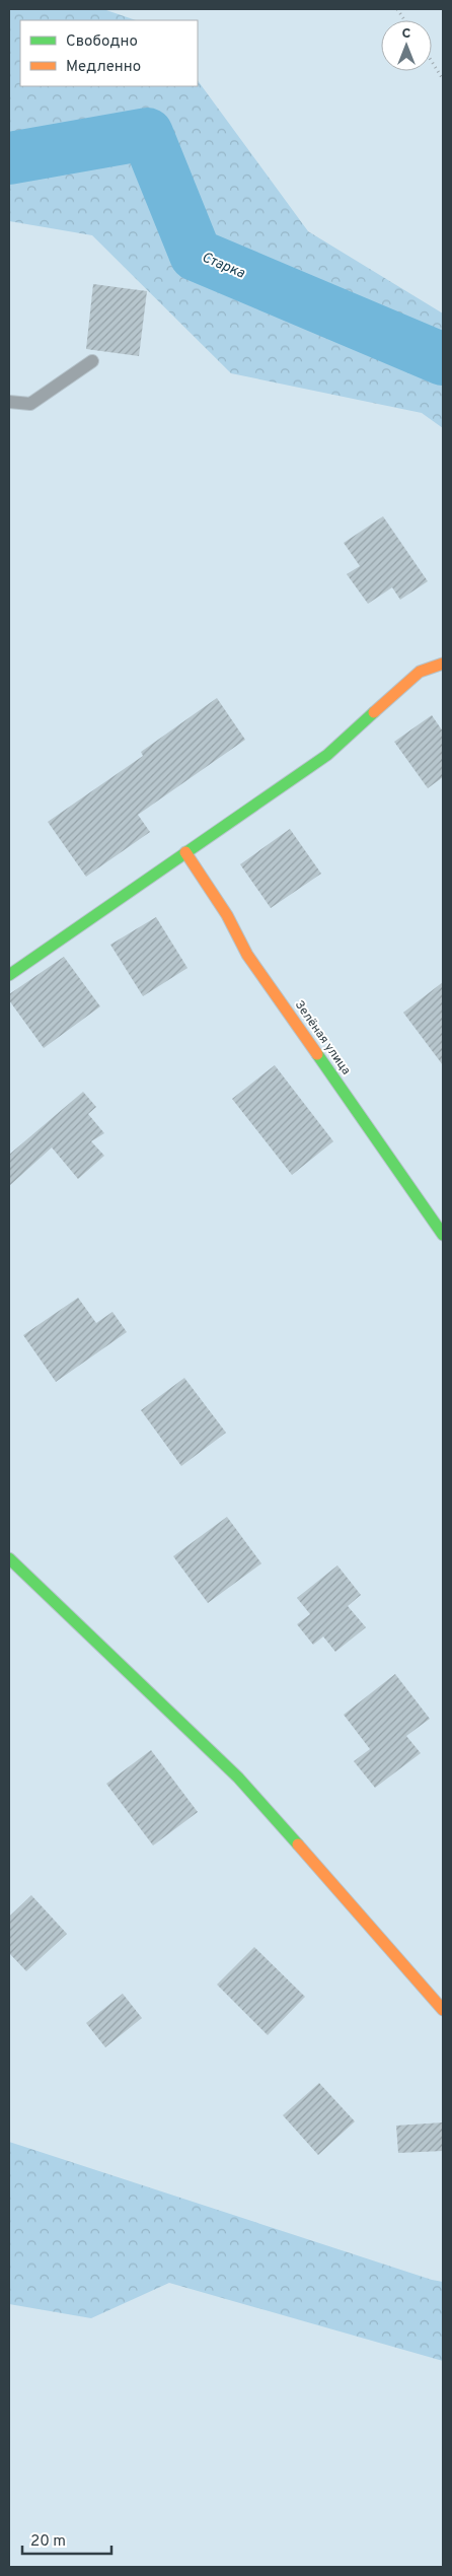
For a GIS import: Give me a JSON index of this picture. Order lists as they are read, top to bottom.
{
  "streets": {
    "street": ["Зелёная улица"]
  },
  "water": ["Старка"],
  "legend": ["Свободно", "Медленно"],
  "scale_bar": "20 m",
  "north": "top"
}
